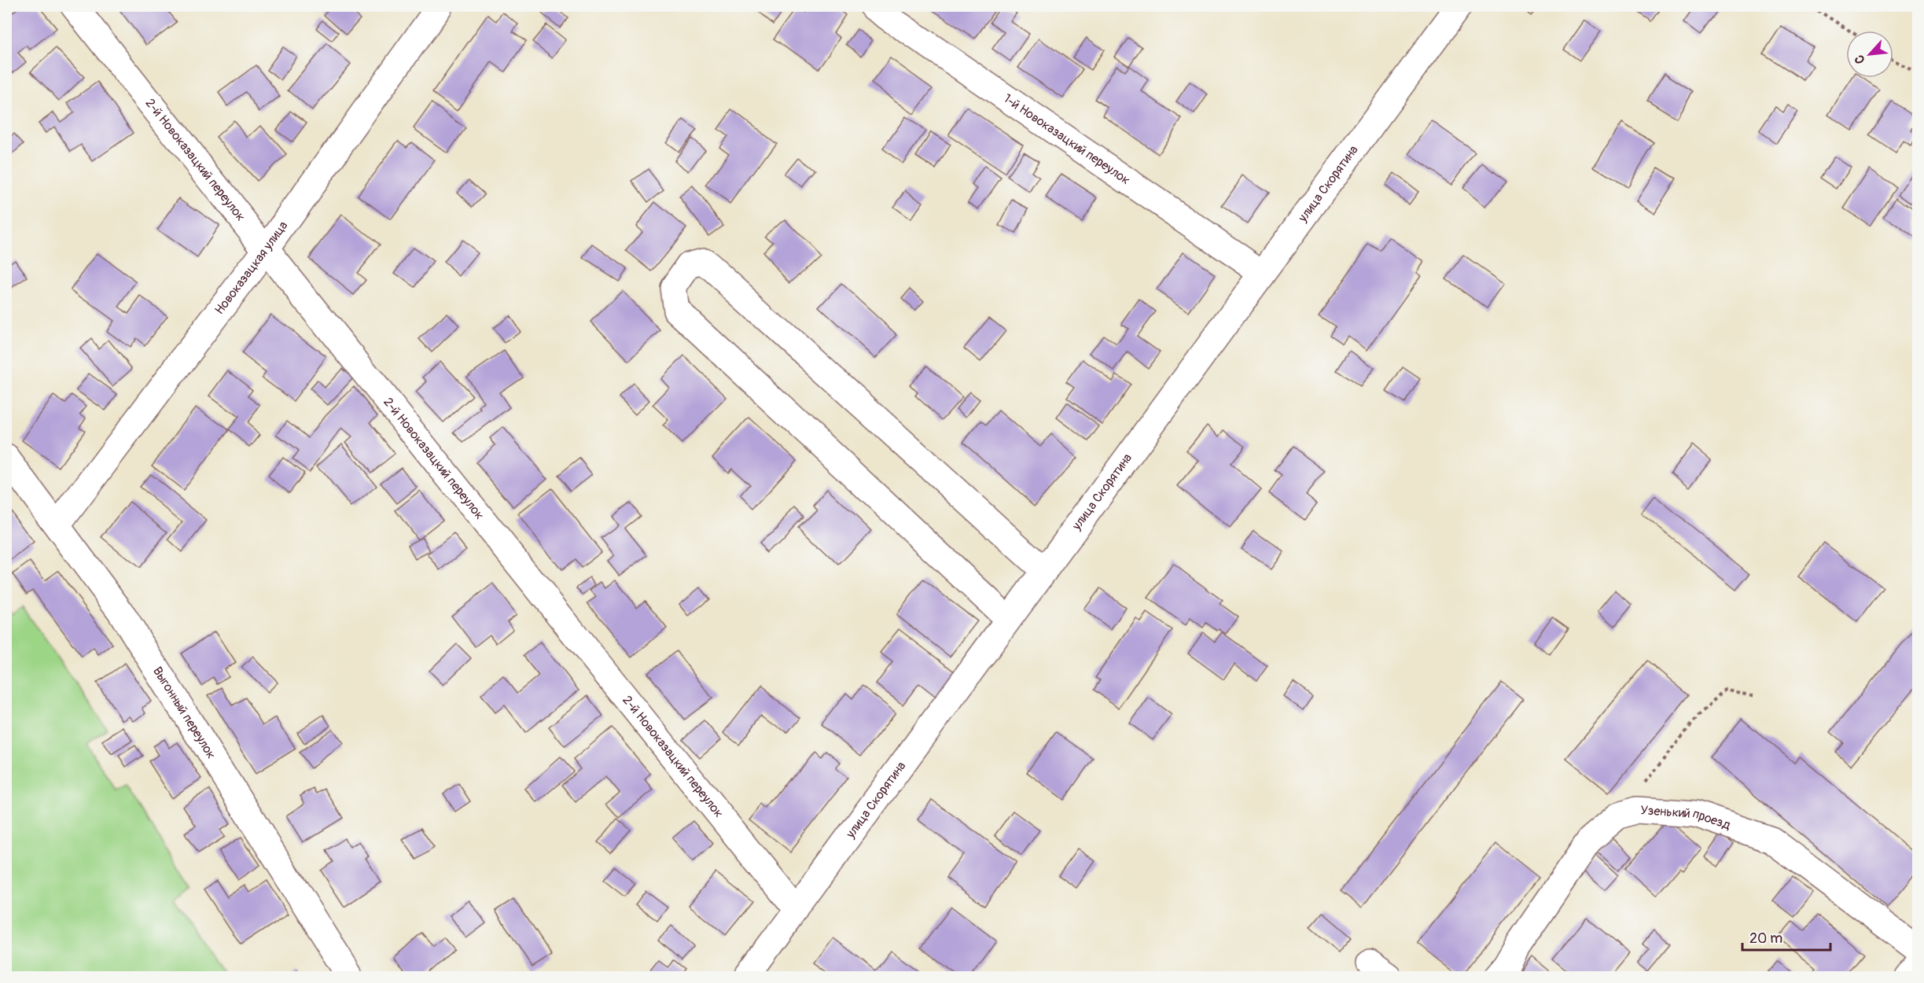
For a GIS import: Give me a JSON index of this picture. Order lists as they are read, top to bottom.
{
  "streets": {
    "street": [
      "1-й Новоказацкий переулок",
      "2-й Новоказацкий переулок",
      "улица Скорятина",
      "Новоказацкая улица",
      "Выгонный переулок",
      "Узенький проезд"
    ]
  },
  "crossings": [
    ["1-й Новоказацкий переулок", "улица Скорятина"],
    ["2-й Новоказацкий переулок", "улица Скорятина"],
    ["2-й Новоказацкий переулок", "Новоказацкая улица"],
    ["Новоказацкая улица", "Выгонный переулок"]
  ],
  "scale_bar": "20 m",
  "north": "bottom left"
}
